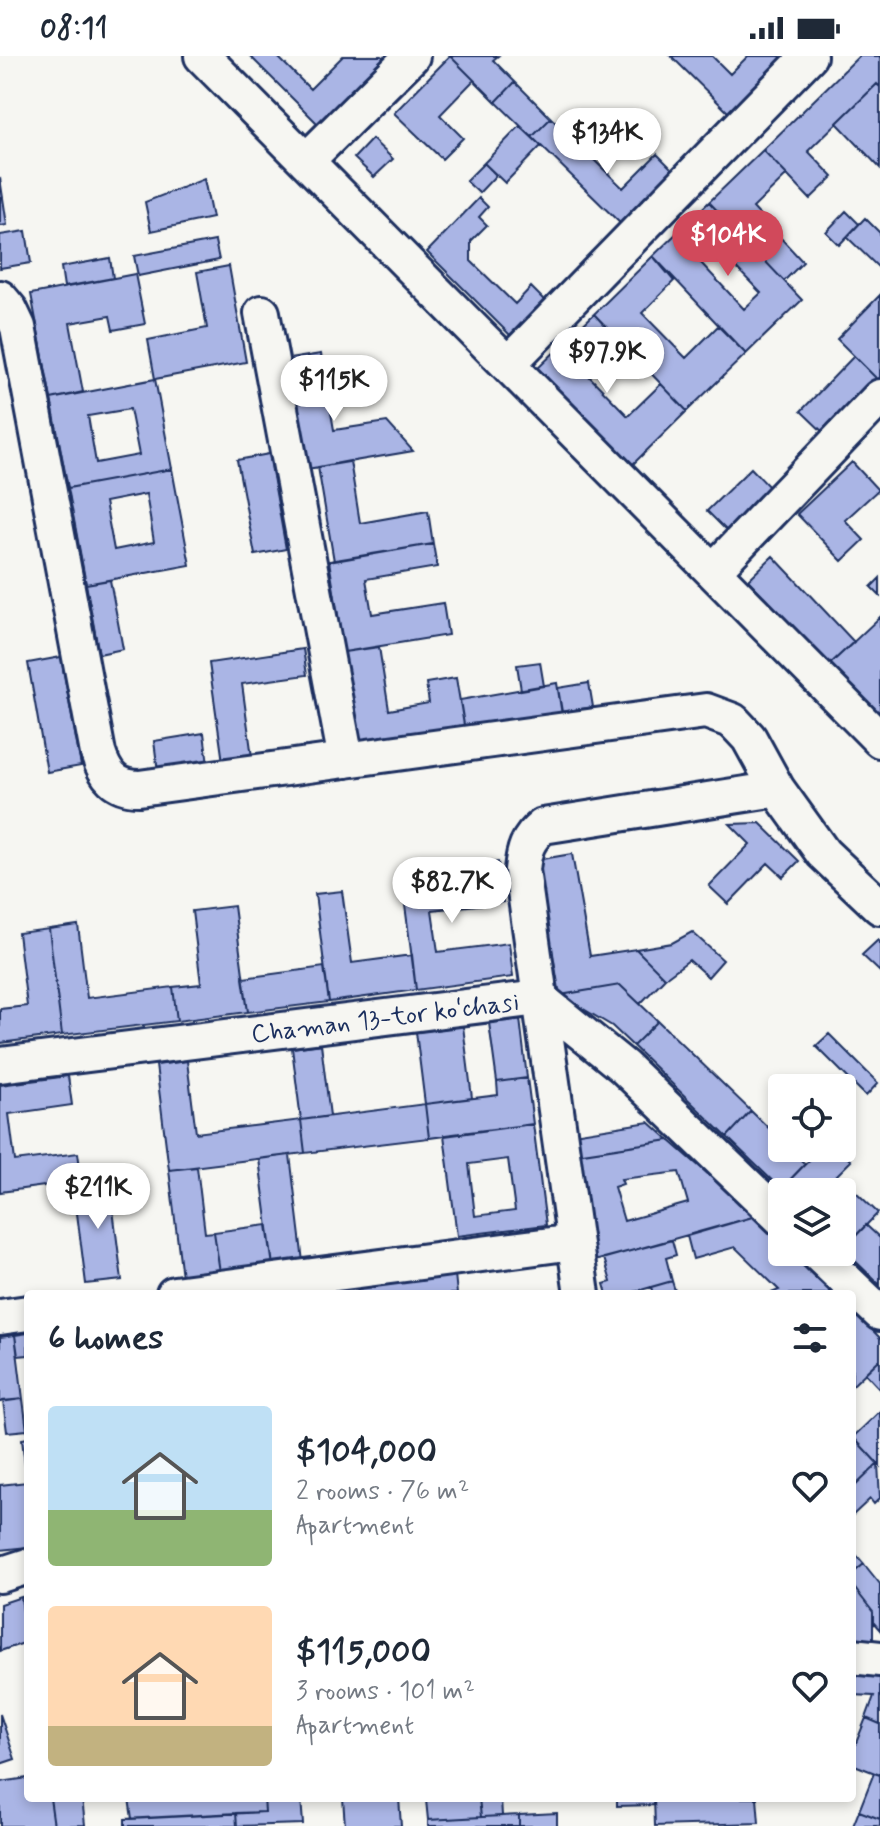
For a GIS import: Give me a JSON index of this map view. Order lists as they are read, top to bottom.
{
  "streets": {
    "street": ["Chaman 13-tor koʻchasi"]
  },
  "page": {
    "status": "08:11",
    "price": [
      "$134K",
      "$104K",
      "$97.9K",
      "$115K",
      "$82.7K",
      "$211K"
    ],
    "heading": "6 homes",
    "list": [
      {
        "name": "$104,000",
        "note": "2 rooms · 76 m² · Apartment"
      },
      {
        "name": "$115,000",
        "note": "3 rooms · 101 m² · Apartment"
      }
    ]
  }
}
